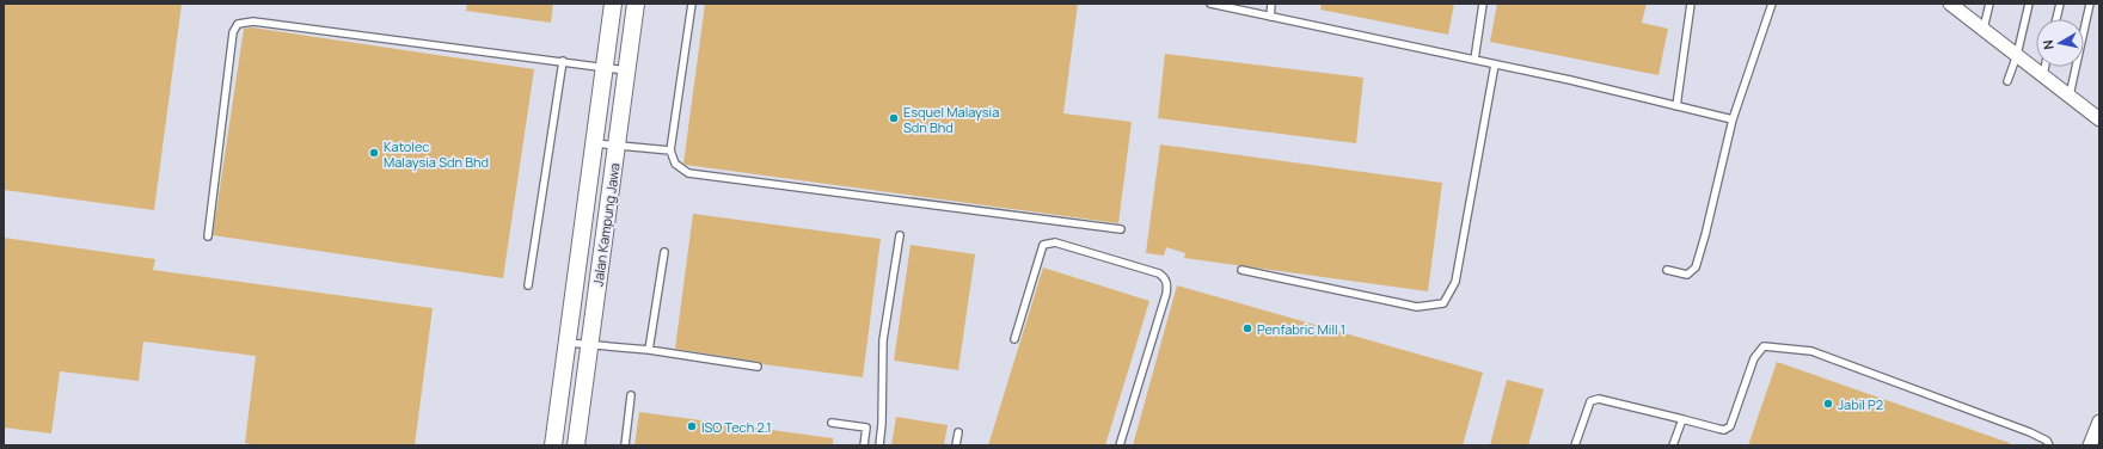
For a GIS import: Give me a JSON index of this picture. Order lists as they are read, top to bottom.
{
  "streets": {
    "street": ["Jalan Kampung Jawa"]
  },
  "places": [
    "Esquel Malaysia Sdn Bhd",
    "Katolec Malaysia Sdn Bhd",
    "Penfabric Mill 1",
    "Jabil P2",
    "ISO Tech 2.1"
  ],
  "north": "left"
}
